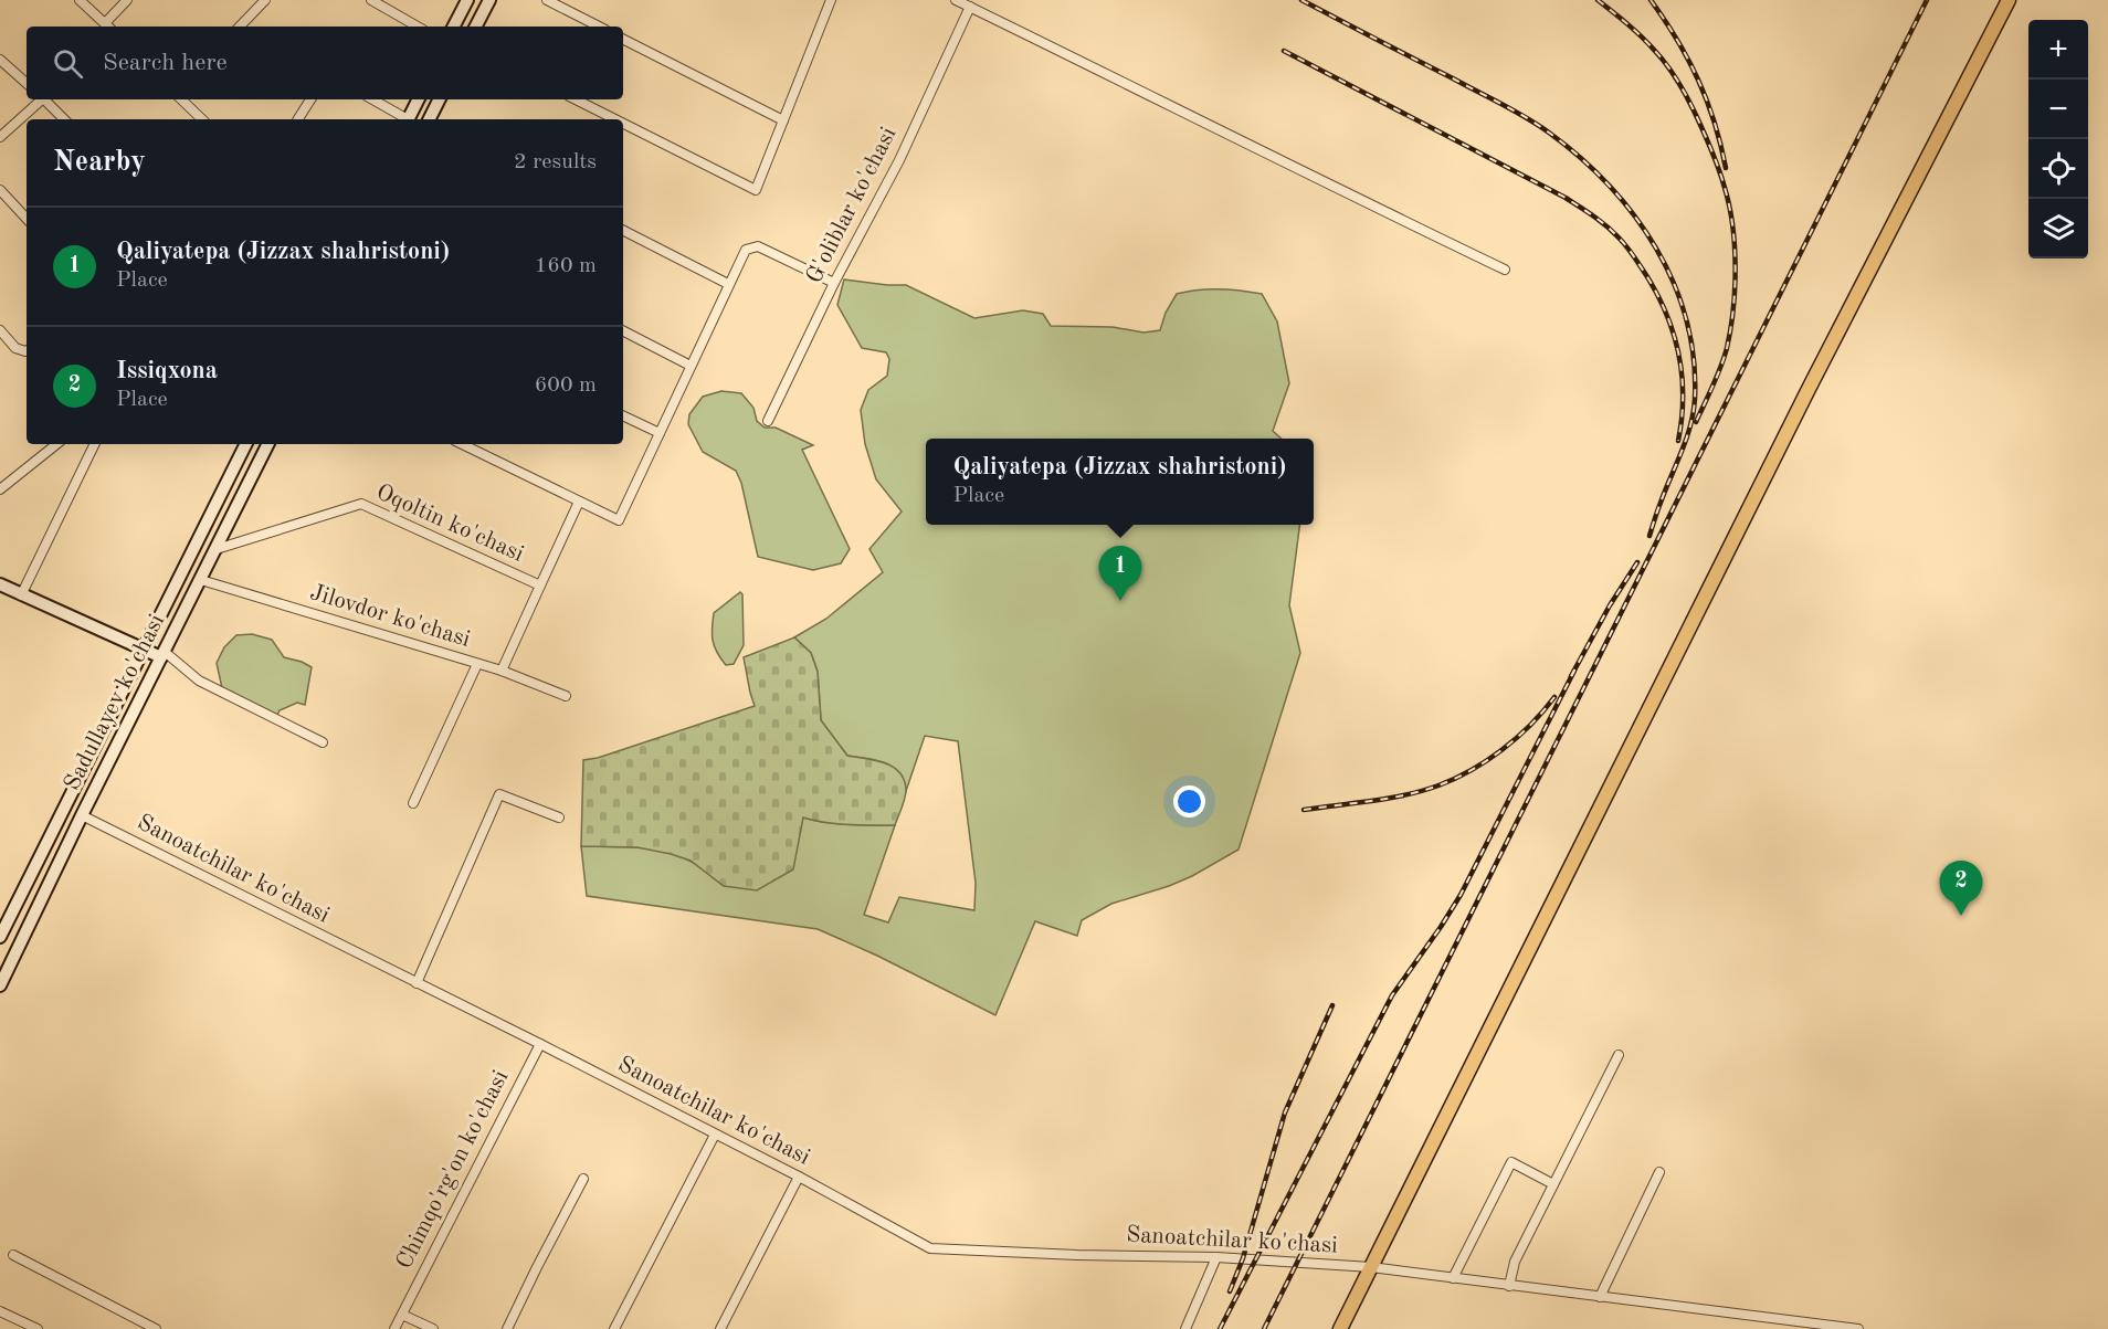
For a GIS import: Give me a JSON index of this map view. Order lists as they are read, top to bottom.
{
  "streets": {
    "main road": ["Sadullayev ko'chasi"],
    "street": [
      "G'oliblar ko'chasi",
      "Oqoltin ko'chasi",
      "Jilovdor ko'chasi",
      "Sanoatchilar ko'chasi",
      "Chimqo'rg'on ko'chasi"
    ]
  },
  "crossings": [
    ["Oqoltin ko'chasi", "Jilovdor ko'chasi"],
    ["Oqoltin ko'chasi", "Sadullayev ko'chasi"],
    ["Jilovdor ko'chasi", "Sadullayev ko'chasi"],
    ["Sadullayev ko'chasi", "Sanoatchilar ko'chasi"],
    ["Sanoatchilar ko'chasi", "Chimqo'rg'on ko'chasi"]
  ],
  "page": {
    "map_buttons": ["+", "−"],
    "search": "Search here",
    "heading": ["Nearby", "2 results"],
    "list": [
      {
        "mark": "1",
        "name": "Qaliyatepa (Jizzax shahristoni)",
        "note": "Place",
        "value": "160 m"
      },
      {
        "mark": "2",
        "name": "Issiqxona",
        "note": "Place",
        "value": "600 m"
      }
    ],
    "popup": ["Qaliyatepa (Jizzax shahristoni)", "Place"],
    "pins": ["1", "2"]
  }
}
